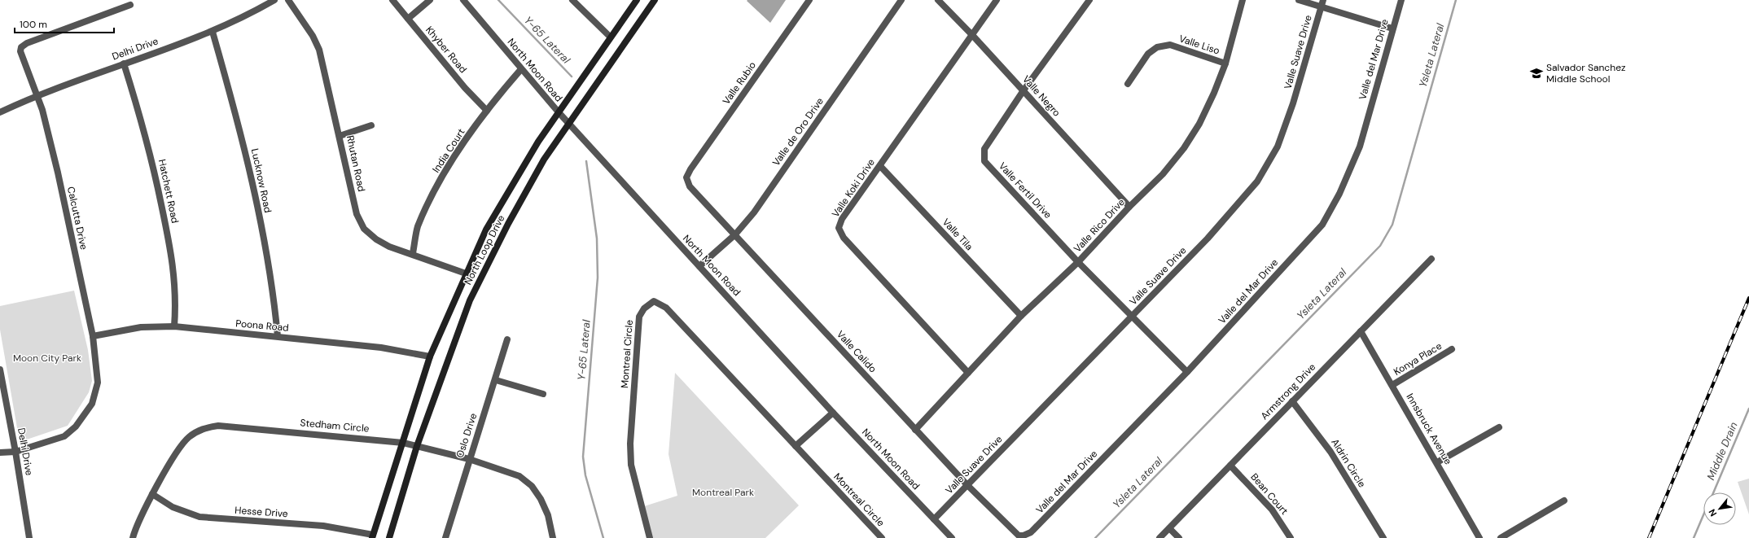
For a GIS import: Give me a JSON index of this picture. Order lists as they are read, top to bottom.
{
  "streets": {
    "main road": ["North Loop Drive"],
    "street": [
      "Valle Liso",
      "Delhi Drive",
      "Khyber Road",
      "Valle Suave Drive",
      "Valle del Mar Drive",
      "North Moon Road",
      "Valle Rubio",
      "Valle Negro",
      "Valle de Oro Drive",
      "India Court",
      "Rhutan Road",
      "Lucknow Road",
      "Valle Koki Drive",
      "Valle Fertil Drive",
      "Hatchett Road",
      "Calcutta Drive",
      "Valle Rico Drive",
      "Valle Tila",
      "Poona Road",
      "Valle Calido",
      "Montreal Circle",
      "Konya Place",
      "Armstrong Drive",
      "Stedham Circle",
      "Innsbruck Avenue",
      "Oslo Drive",
      "Aldrin Circle",
      "Bean Court",
      "Hesse Drive"
    ]
  },
  "crossings": [
    ["Valle Liso", "Valle Rico Drive"],
    ["Delhi Drive", "Lucknow Road"],
    ["Delhi Drive", "Hatchett Road"],
    ["Delhi Drive", "Calcutta Drive"],
    ["Khyber Road", "India Court"],
    ["Valle Suave Drive", "North Moon Road"],
    ["Valle Suave Drive", "Valle Fertil Drive"],
    ["Valle Suave Drive", "Valle Calido"],
    ["Valle del Mar Drive", "Valle Fertil Drive"],
    ["Valle del Mar Drive", "Valle Calido"],
    ["North Moon Road", "Valle de Oro Drive"],
    ["North Moon Road", "India Court"],
    ["North Moon Road", "North Loop Drive"],
    ["Valle Rubio", "Valle Calido"],
    ["Valle Negro", "Valle Koki Drive"],
    ["Valle Negro", "Valle Fertil Drive"],
    ["Valle Negro", "Valle Rico Drive"],
    ["Valle de Oro Drive", "Valle Calido"],
    ["India Court", "Rhutan Road"],
    ["Rhutan Road", "North Loop Drive"],
    ["Lucknow Road", "Poona Road"],
    ["Valle Koki Drive", "Valle Rico Drive"],
    ["Valle Koki Drive", "Valle Tila"],
    ["Valle Fertil Drive", "Valle Rico Drive"],
    ["Hatchett Road", "Poona Road"],
    ["Calcutta Drive", "Poona Road"],
    ["Valle Rico Drive", "Valle Tila"],
    ["Valle Rico Drive", "Valle Calido"],
    ["North Loop Drive", "Poona Road"],
    ["North Loop Drive", "Stedham Circle"],
    ["North Loop Drive", "Hesse Drive"],
    ["Konya Place", "Innsbruck Avenue"],
    ["Armstrong Drive", "Innsbruck Avenue"],
    ["Armstrong Drive", "Aldrin Circle"],
    ["Armstrong Drive", "Bean Court"],
    ["Stedham Circle", "Oslo Drive"],
    ["Stedham Circle", "Hesse Drive"]
  ],
  "water": ["Y-65 Lateral", "Ysleta Lateral", "Middle Drain"],
  "parks": ["Moon City Park", "Montreal Park"],
  "places": {
    "school or university": ["Salvador Sanchez Middle School"]
  },
  "scale_bar": "100 m",
  "north": "bottom left"
}
